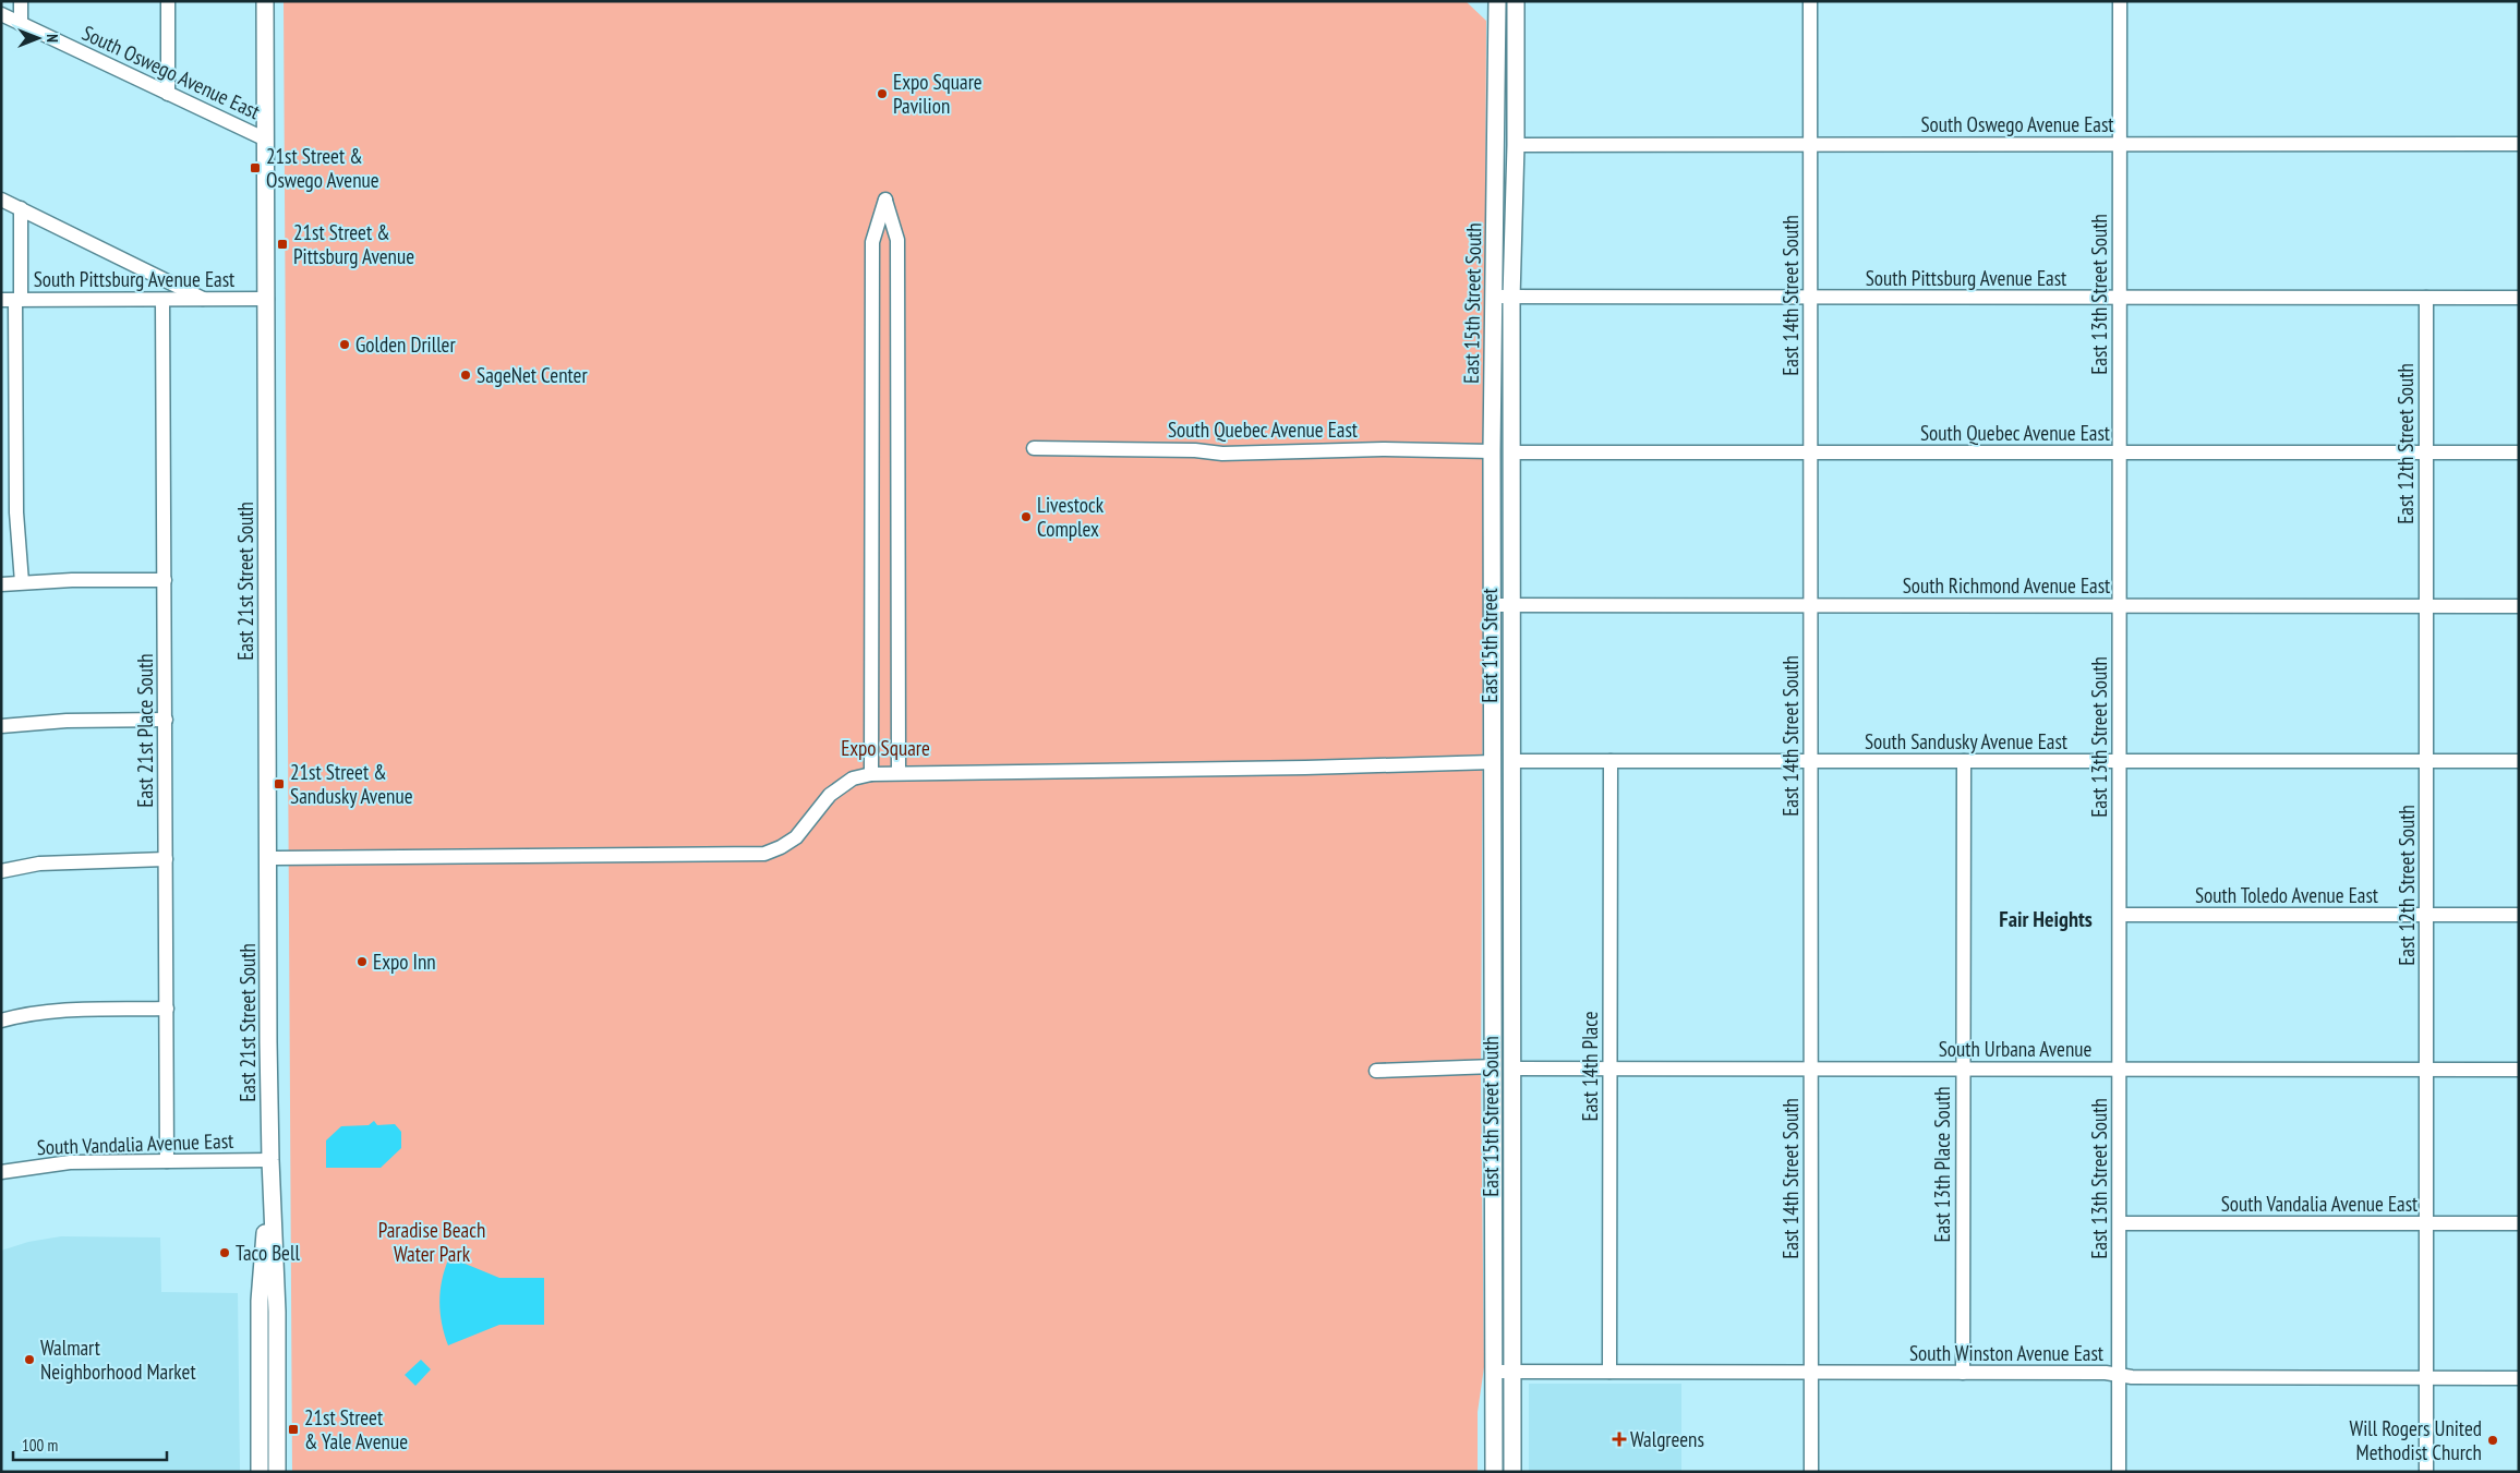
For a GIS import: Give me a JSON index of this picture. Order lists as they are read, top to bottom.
{
  "streets": {
    "main road": ["East 15th Street South", "East 21st Street South", "East 15th Street"],
    "street": [
      "South Oswego Avenue East",
      "South Pittsburg Avenue East",
      "East 13th Street South",
      "East 14th Street South",
      "South Quebec Avenue East",
      "East 12th Street South",
      "South Richmond Avenue East",
      "East 21st Place South",
      "South Sandusky Avenue East",
      "South Toledo Avenue East",
      "South Urbana Avenue",
      "East 14th Place",
      "South Vandalia Avenue East",
      "East 13th Place South",
      "South Winston Avenue East"
    ]
  },
  "crossings": [
    ["South Oswego Avenue East", "East 13th Street South"],
    ["South Oswego Avenue East", "East 14th Street South"],
    ["South Oswego Avenue East", "East 15th Street South"],
    ["South Oswego Avenue East", "East 21st Street South"],
    ["South Pittsburg Avenue East", "East 13th Street South"],
    ["South Pittsburg Avenue East", "East 14th Street South"],
    ["South Pittsburg Avenue East", "East 15th Street South"],
    ["South Pittsburg Avenue East", "East 12th Street South"],
    ["South Pittsburg Avenue East", "East 21st Street South"],
    ["South Pittsburg Avenue East", "East 21st Place South"],
    ["East 13th Street South", "South Quebec Avenue East"],
    ["East 13th Street South", "South Richmond Avenue East"],
    ["East 13th Street South", "South Sandusky Avenue East"],
    ["East 13th Street South", "South Toledo Avenue East"],
    ["East 13th Street South", "South Urbana Avenue"],
    ["East 13th Street South", "South Vandalia Avenue East"],
    ["East 13th Street South", "South Winston Avenue East"],
    ["East 14th Street South", "South Quebec Avenue East"],
    ["East 14th Street South", "South Richmond Avenue East"],
    ["East 14th Street South", "South Sandusky Avenue East"],
    ["East 14th Street South", "South Urbana Avenue"],
    ["East 14th Street South", "South Winston Avenue East"],
    ["East 15th Street South", "South Quebec Avenue East"],
    ["East 15th Street South", "South Richmond Avenue East"],
    ["East 15th Street South", "East 15th Street"],
    ["East 15th Street South", "South Sandusky Avenue East"],
    ["East 15th Street South", "South Urbana Avenue"],
    ["East 15th Street South", "South Winston Avenue East"],
    ["South Quebec Avenue East", "East 12th Street South"],
    ["East 12th Street South", "South Richmond Avenue East"],
    ["East 12th Street South", "South Sandusky Avenue East"],
    ["East 12th Street South", "South Toledo Avenue East"],
    ["East 12th Street South", "South Urbana Avenue"],
    ["East 12th Street South", "South Vandalia Avenue East"],
    ["East 12th Street South", "South Winston Avenue East"],
    ["East 21st Street South", "South Vandalia Avenue East"],
    ["South Richmond Avenue East", "East 15th Street"],
    ["East 15th Street", "South Sandusky Avenue East"],
    ["East 21st Place South", "South Vandalia Avenue East"],
    ["South Sandusky Avenue East", "East 14th Place"],
    ["South Sandusky Avenue East", "East 13th Place South"],
    ["South Urbana Avenue", "East 14th Place"],
    ["South Urbana Avenue", "East 13th Place South"],
    ["East 14th Place", "South Winston Avenue East"],
    ["East 13th Place South", "South Winston Avenue East"]
  ],
  "districts": ["Fair Heights"],
  "parks": ["Expo Square", "Paradise Beach Water Park"],
  "places": {
    "other": [
      "Expo Square Pavilion",
      "Golden Driller",
      "SageNet Center",
      "Livestock Complex",
      "Expo Inn",
      "Taco Bell",
      "Walmart Neighborhood Market",
      "Will Rogers United Methodist Church"
    ],
    "transit": [
      "21st Street & Oswego Avenue",
      "21st Street & Pittsburg Avenue",
      "21st Street & Sandusky Avenue",
      "21st Street & Yale Avenue"
    ],
    "health": ["Walgreens"]
  },
  "scale_bar": "100 m",
  "north": "right"
}
